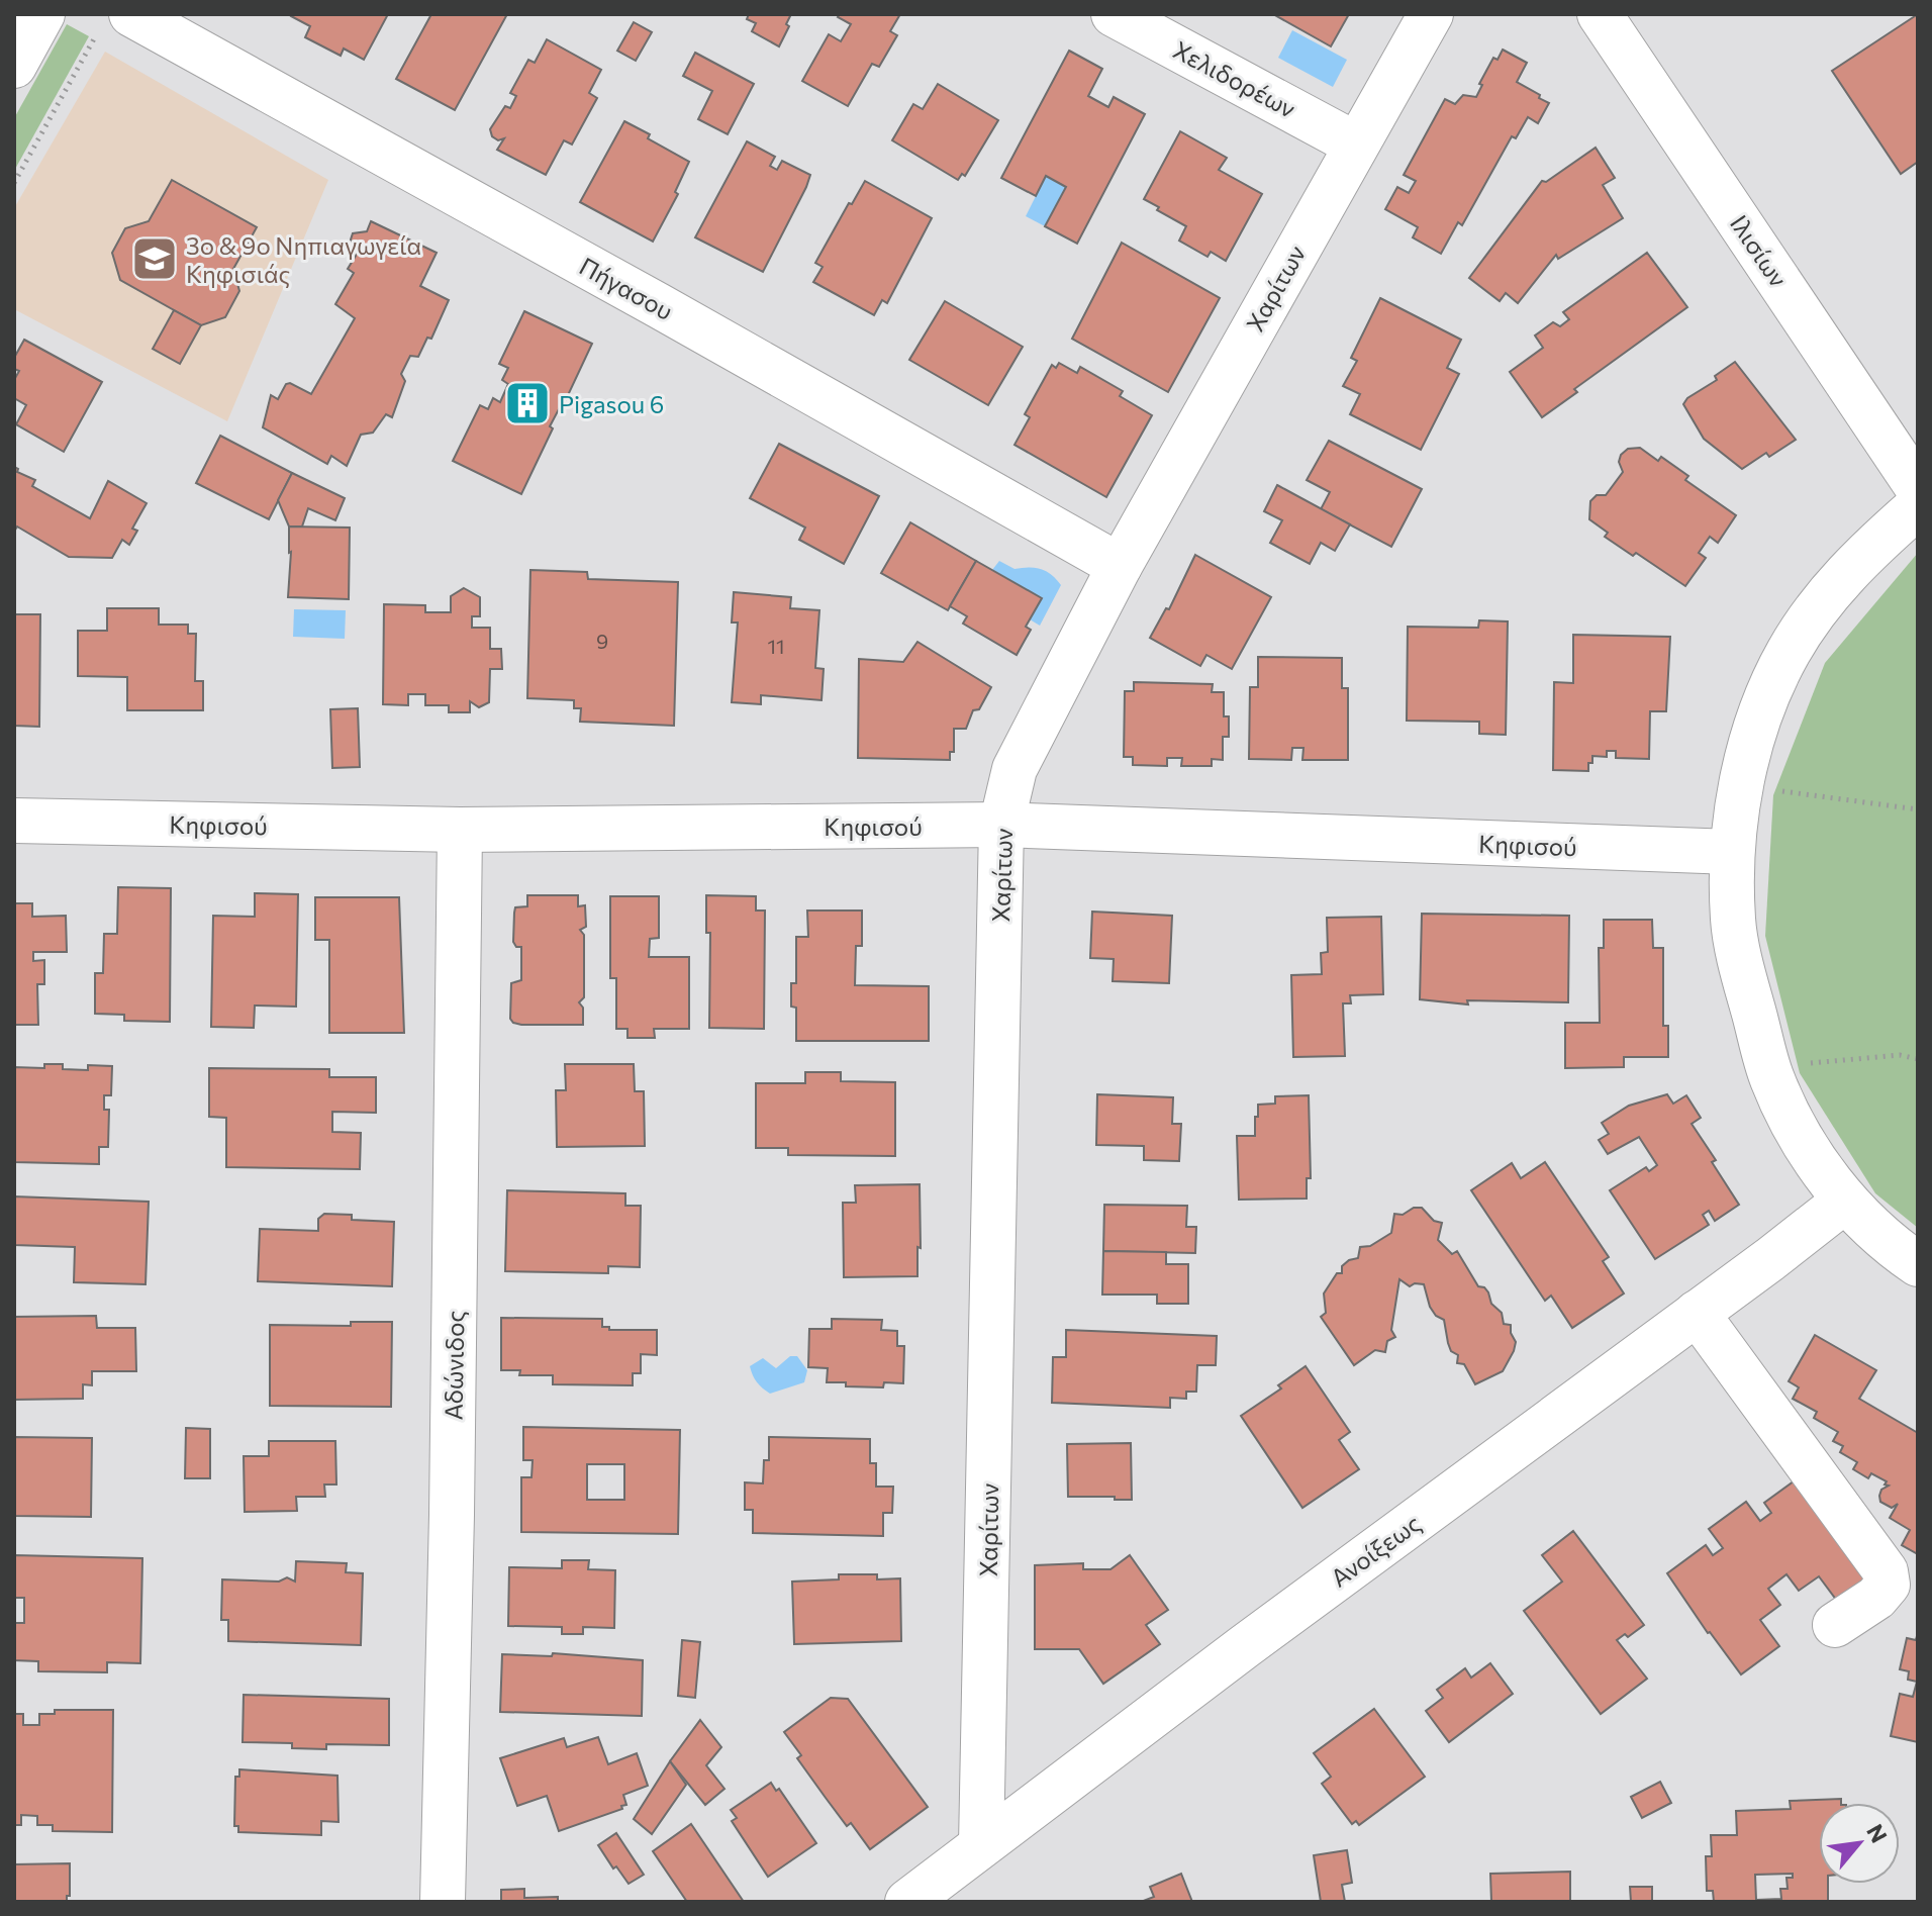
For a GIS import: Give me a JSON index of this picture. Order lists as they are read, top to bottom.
{
  "streets": {
    "street": [
      "Χελιδορέων",
      "Ιλισίων",
      "Πήγασου",
      "Χαρίτων",
      "Κηφισού",
      "Αδώνιδος",
      "Ανοίξεως"
    ]
  },
  "crossings": [
    ["Χελιδορέων", "Χαρίτων"],
    ["Πήγασου", "Χαρίτων"],
    ["Χαρίτων", "Κηφισού"],
    ["Χαρίτων", "Ανοίξεως"],
    ["Κηφισού", "Αδώνιδος"]
  ],
  "places": {
    "school or university": ["3ο & 9ο Νηπιαγωγεία Κηφισιάς"],
    "building": ["Pigasou 6"]
  },
  "house_numbers": ["9", "11"],
  "north": "top right"
}
